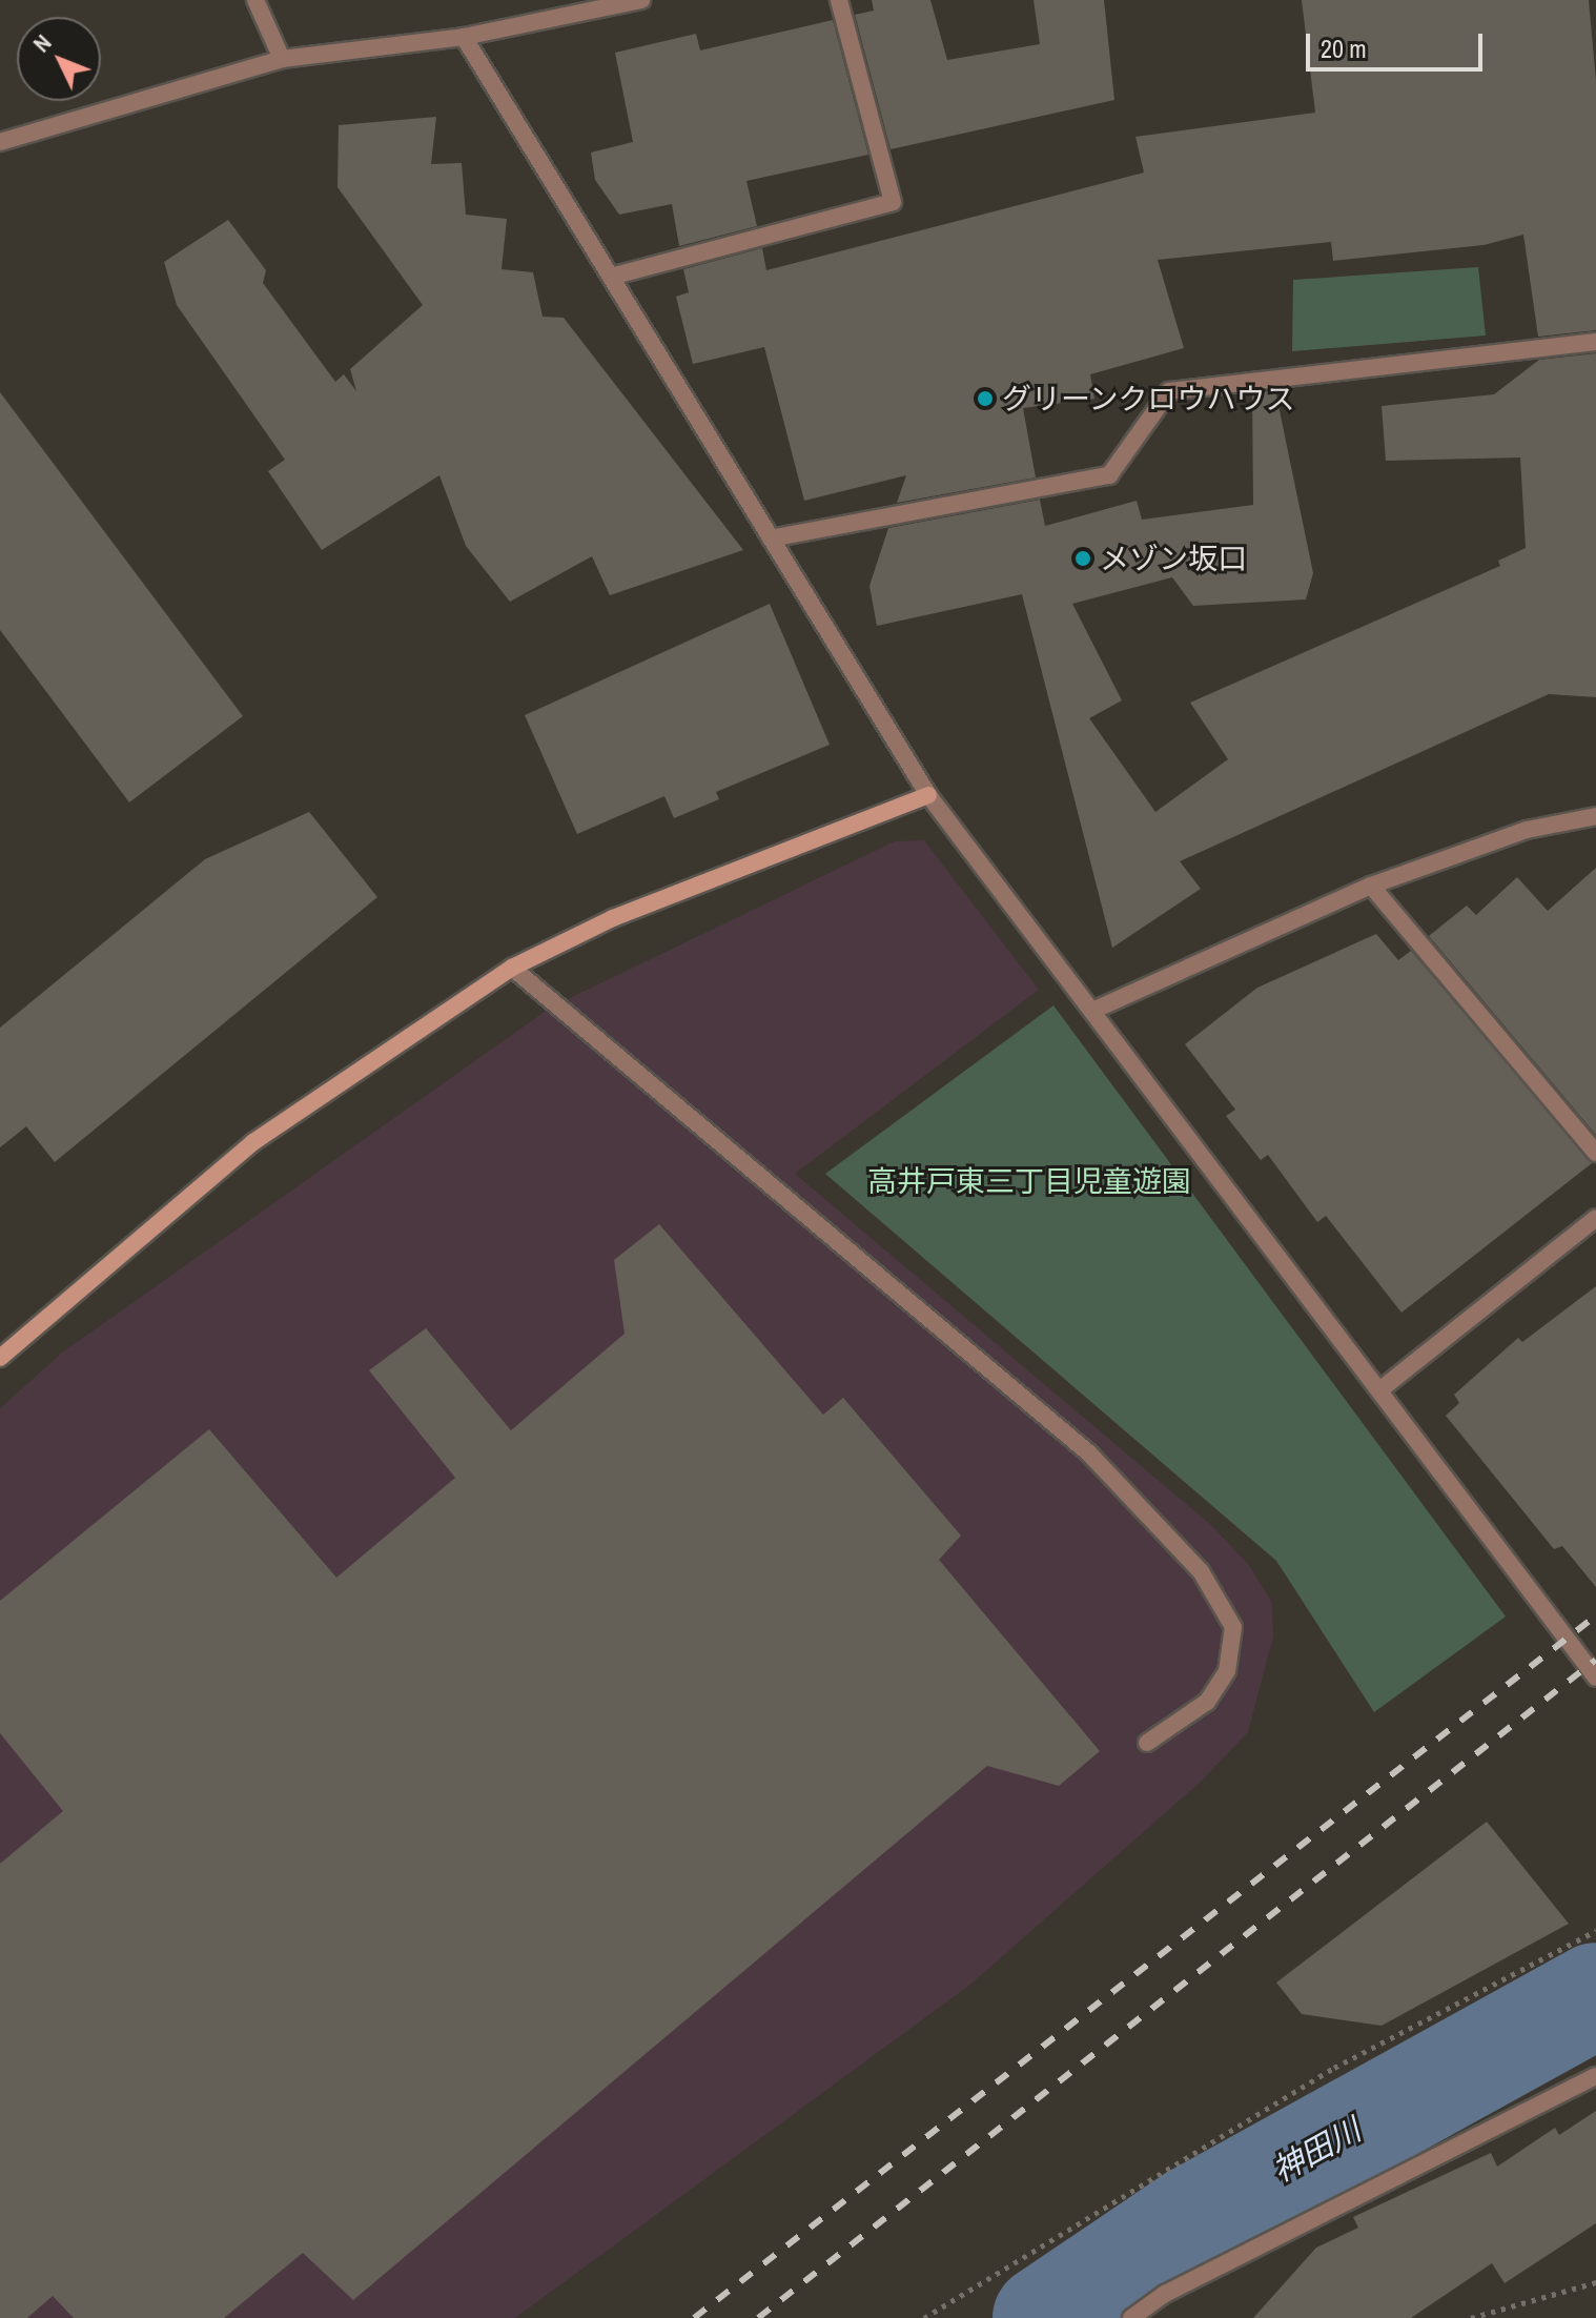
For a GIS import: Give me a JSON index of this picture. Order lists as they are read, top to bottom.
{
  "water": ["神田川"],
  "parks": ["高井戸東三丁目児童遊園"],
  "places": ["グリーンクロウハウス", "メゾン坂口"],
  "scale_bar": "20 m",
  "north": "top left"
}
